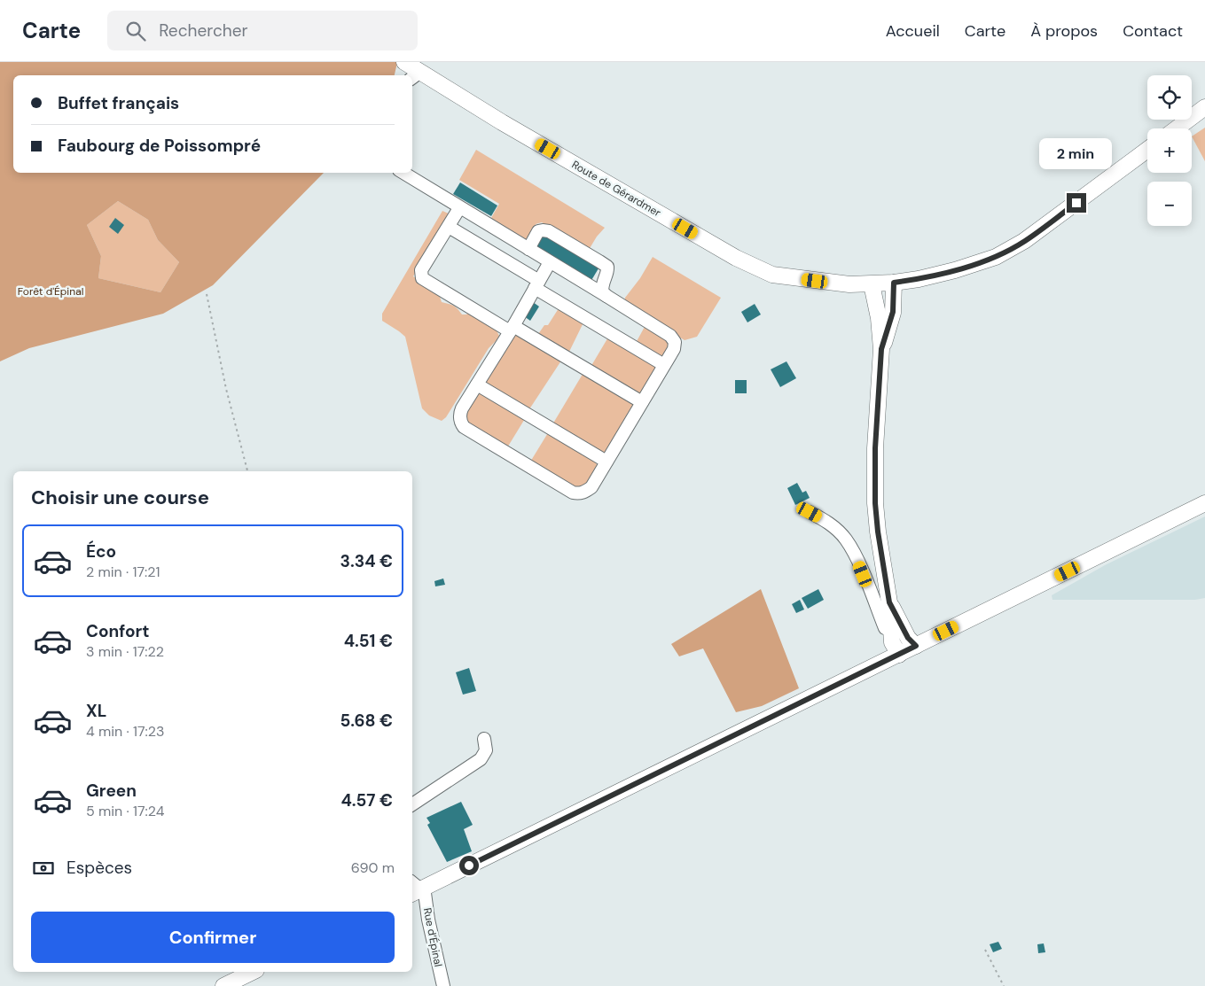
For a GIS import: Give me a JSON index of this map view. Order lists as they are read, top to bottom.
{
  "streets": {
    "main road": ["Route de Gérardmer"],
    "street": ["Rue d’Épinal"]
  },
  "parks": ["Forêt d'Épinal"],
  "page": {
    "header": "Carte",
    "search": "Rechercher",
    "nav": [
      "Accueil",
      "Carte",
      "À propos",
      "Contact"
    ],
    "map_buttons": ["+", "−"],
    "banner": ["Buffet français", "Faubourg de Poissompré"],
    "bubble": "2 min",
    "heading": "Choisir une course",
    "list": [
      {
        "name": "Éco",
        "note": "2 min · 17:21",
        "value": "3.34 €"
      },
      {
        "name": "Confort",
        "note": "3 min · 17:22",
        "value": "4.51 €"
      },
      {
        "name": "XL",
        "note": "4 min · 17:23",
        "value": "5.68 €"
      },
      {
        "name": "Green",
        "note": "5 min · 17:24",
        "value": "4.57 €"
      }
    ],
    "pay": ["Espèces", "690 m"],
    "buttons": "Confirmer"
  }
}
